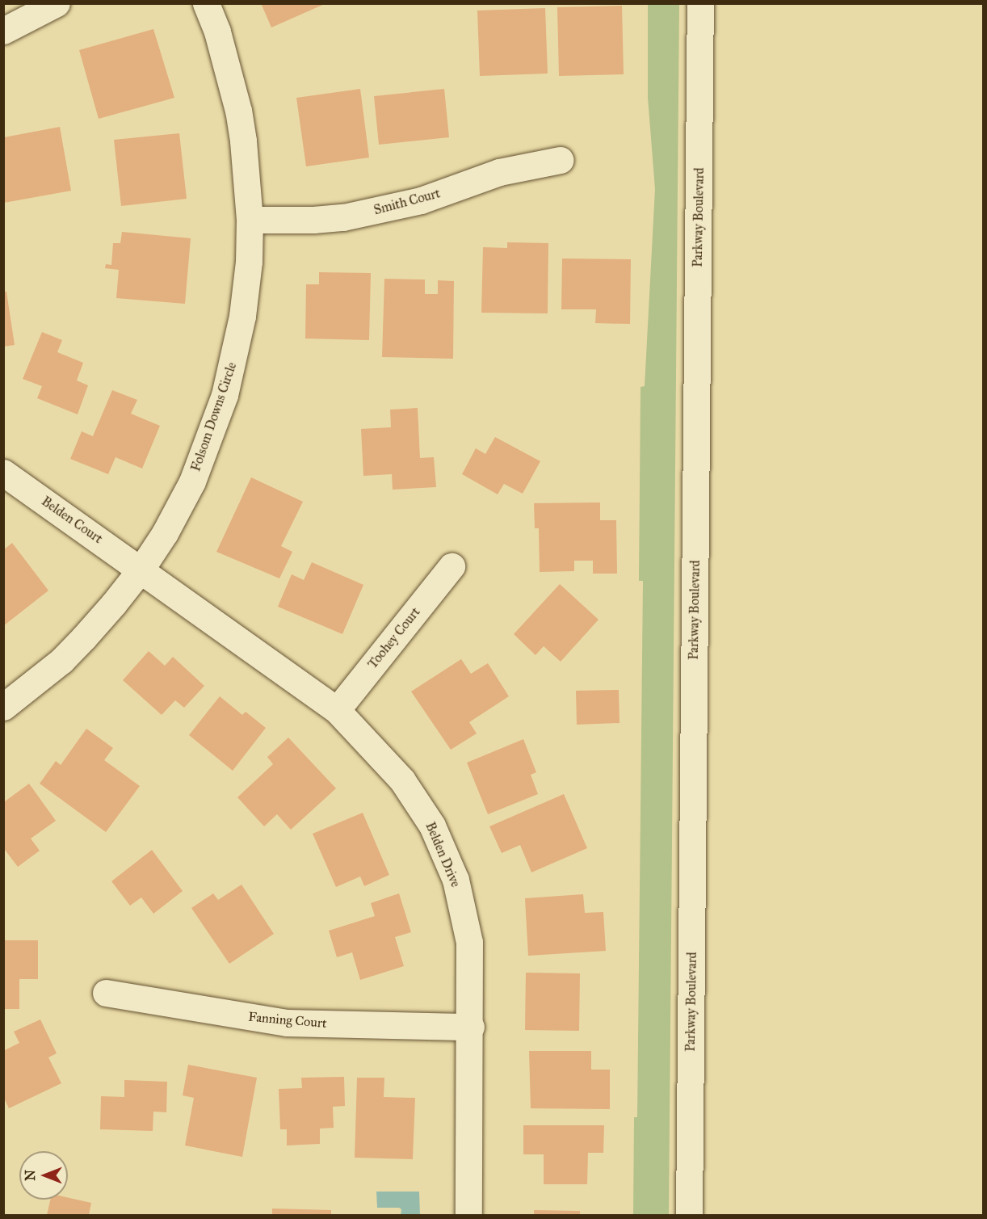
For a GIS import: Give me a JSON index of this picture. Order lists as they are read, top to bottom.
{
  "streets": {
    "street": [
      "Smith Court",
      "Parkway Boulevard",
      "Folsom Downs Circle",
      "Belden Court",
      "Toohey Court",
      "Belden Drive",
      "Fanning Court"
    ]
  },
  "crossings": [
    ["Smith Court", "Folsom Downs Circle"],
    ["Folsom Downs Circle", "Belden Court"],
    ["Folsom Downs Circle", "Belden Drive"],
    ["Belden Court", "Belden Drive"],
    ["Toohey Court", "Belden Drive"],
    ["Belden Drive", "Fanning Court"]
  ],
  "north": "left"
}
